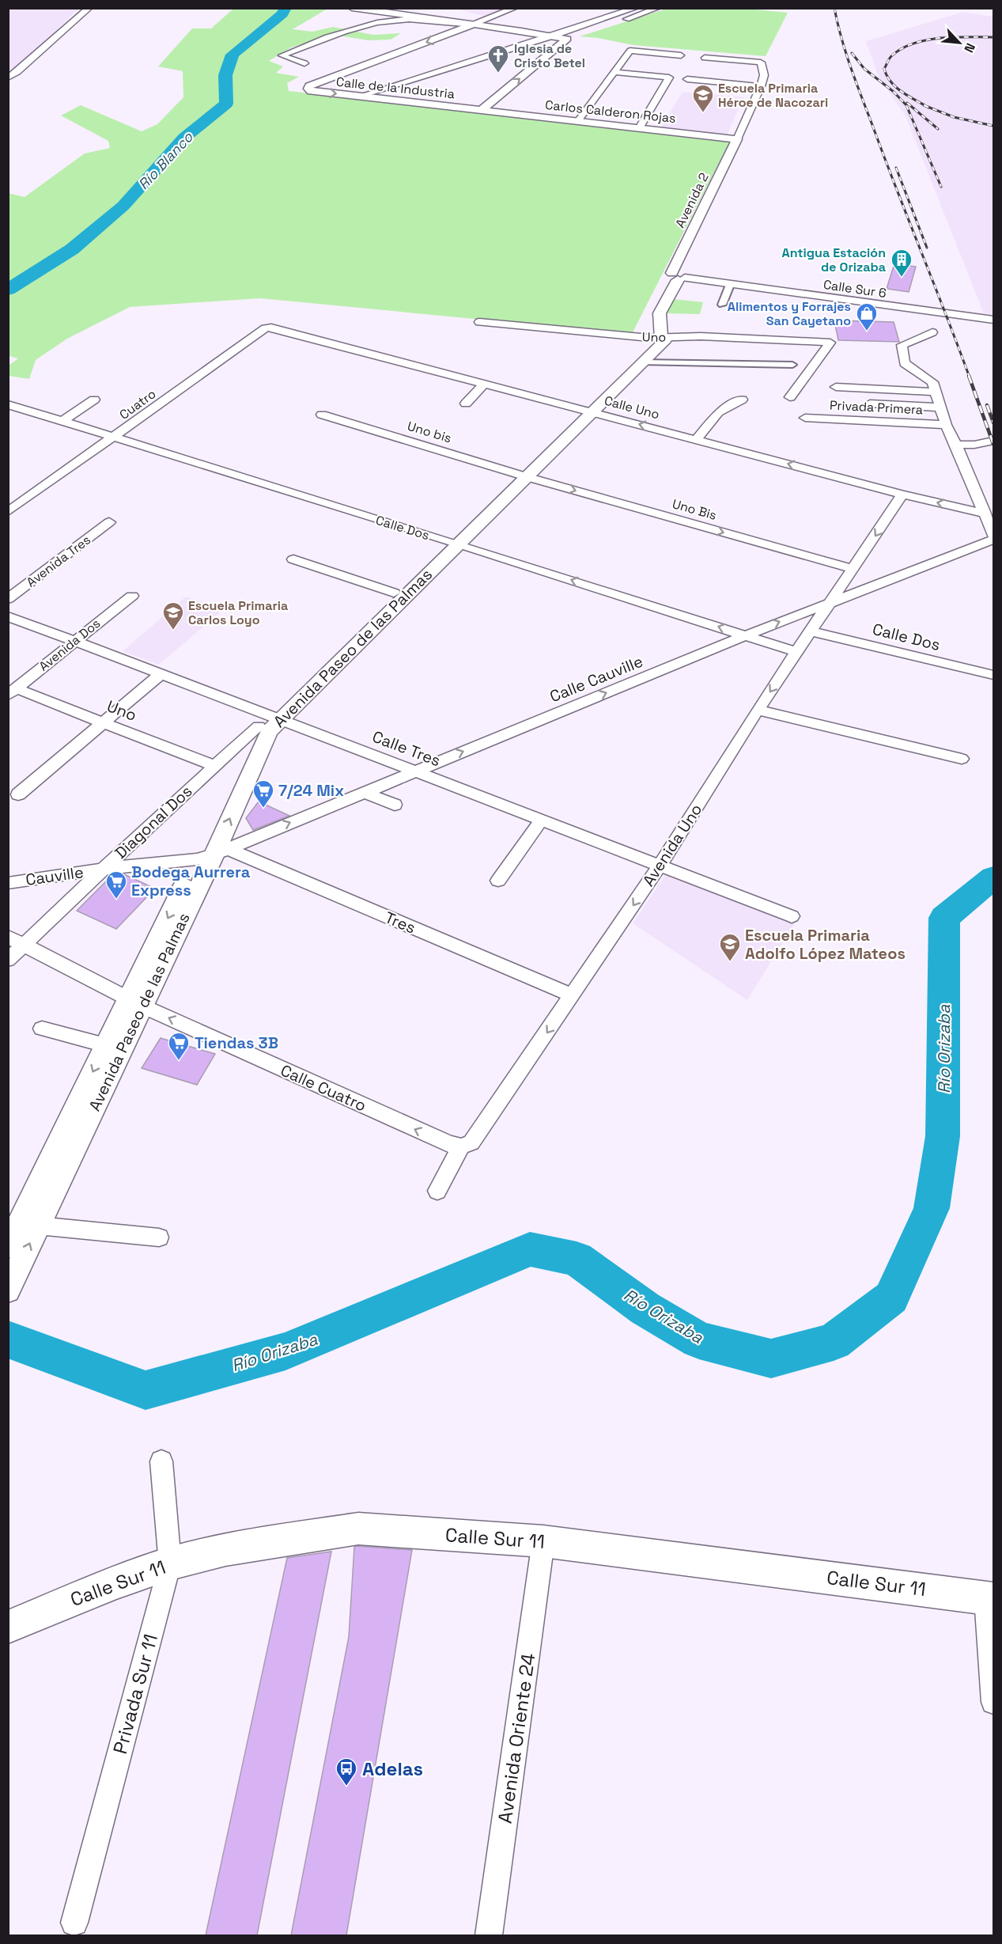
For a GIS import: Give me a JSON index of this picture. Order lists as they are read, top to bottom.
{
  "streets": {
    "main road": ["Calle Sur 11"],
    "street": [
      "Calle de la Industria",
      "Carlos Calderon Rojas",
      "Avenida 2",
      "Calle Sur 6",
      "Uno",
      "Cuatro",
      "Calle Uno",
      "Privada Primera",
      "Uno bis",
      "Uno Bis",
      "Calle Dos",
      "Avenida Tres",
      "Avenida Dos",
      "Avenida Paseo de las Palmas",
      "Calle Cauville",
      "Calle Tres",
      "Diagonal Dos",
      "Avenida Uno",
      "Cauville",
      "Tres",
      "Calle Cuatro",
      "Privada Sur 11",
      "Avenida Oriente 24"
    ]
  },
  "crossings": [
    ["Calle de la Industria", "Carlos Calderon Rojas"],
    ["Carlos Calderon Rojas", "Avenida 2"],
    ["Avenida 2", "Calle Sur 6"],
    ["Uno", "Avenida Dos"],
    ["Uno", "Avenida Paseo de las Palmas"],
    ["Uno", "Diagonal Dos"],
    ["Cuatro", "Calle Uno"],
    ["Cuatro", "Calle Dos"],
    ["Calle Uno", "Avenida Paseo de las Palmas"],
    ["Calle Uno", "Avenida Uno"],
    ["Uno bis", "Uno Bis"],
    ["Uno bis", "Avenida Paseo de las Palmas"],
    ["Uno Bis", "Avenida Paseo de las Palmas"],
    ["Uno Bis", "Avenida Uno"],
    ["Calle Dos", "Avenida Paseo de las Palmas"],
    ["Calle Dos", "Calle Cauville"],
    ["Calle Dos", "Avenida Uno"],
    ["Avenida Dos", "Calle Tres"],
    ["Avenida Paseo de las Palmas", "Calle Cauville"],
    ["Avenida Paseo de las Palmas", "Calle Tres"],
    ["Avenida Paseo de las Palmas", "Diagonal Dos"],
    ["Avenida Paseo de las Palmas", "Cauville"],
    ["Avenida Paseo de las Palmas", "Tres"],
    ["Avenida Paseo de las Palmas", "Calle Cuatro"],
    ["Calle Cauville", "Calle Tres"],
    ["Calle Cauville", "Avenida Uno"],
    ["Calle Cauville", "Cauville"],
    ["Calle Cauville", "Tres"],
    ["Calle Tres", "Diagonal Dos"],
    ["Calle Tres", "Avenida Uno"],
    ["Diagonal Dos", "Cauville"],
    ["Diagonal Dos", "Calle Cuatro"],
    ["Avenida Uno", "Tres"],
    ["Avenida Uno", "Calle Cuatro"],
    ["Cauville", "Tres"],
    ["Calle Sur 11", "Privada Sur 11"],
    ["Calle Sur 11", "Avenida Oriente 24"]
  ],
  "one_way": [
    "Uno Bis",
    "Calle Cauville",
    "Avenida Uno",
    "Calle Cuatro"
  ],
  "water": ["Río Blanco", "Río Orizaba"],
  "places": {
    "church": ["Iglesia de Cristo Betel"],
    "school or university": ["Escuela Primaria Héroe de Nacozari", "Escuela Primaria Carlos Loyo", "Escuela Primaria Adolfo López Mateos"],
    "building": ["Antigua Estación de Orizaba"],
    "shop": ["Alimentos y Forrajes San Cayetano"],
    "supermarket": ["7/24 Mix", "Bodega Aurrera Express", "Tiendas 3B"],
    "bus stop": ["Adelas"]
  },
  "north": "bottom right"
}
